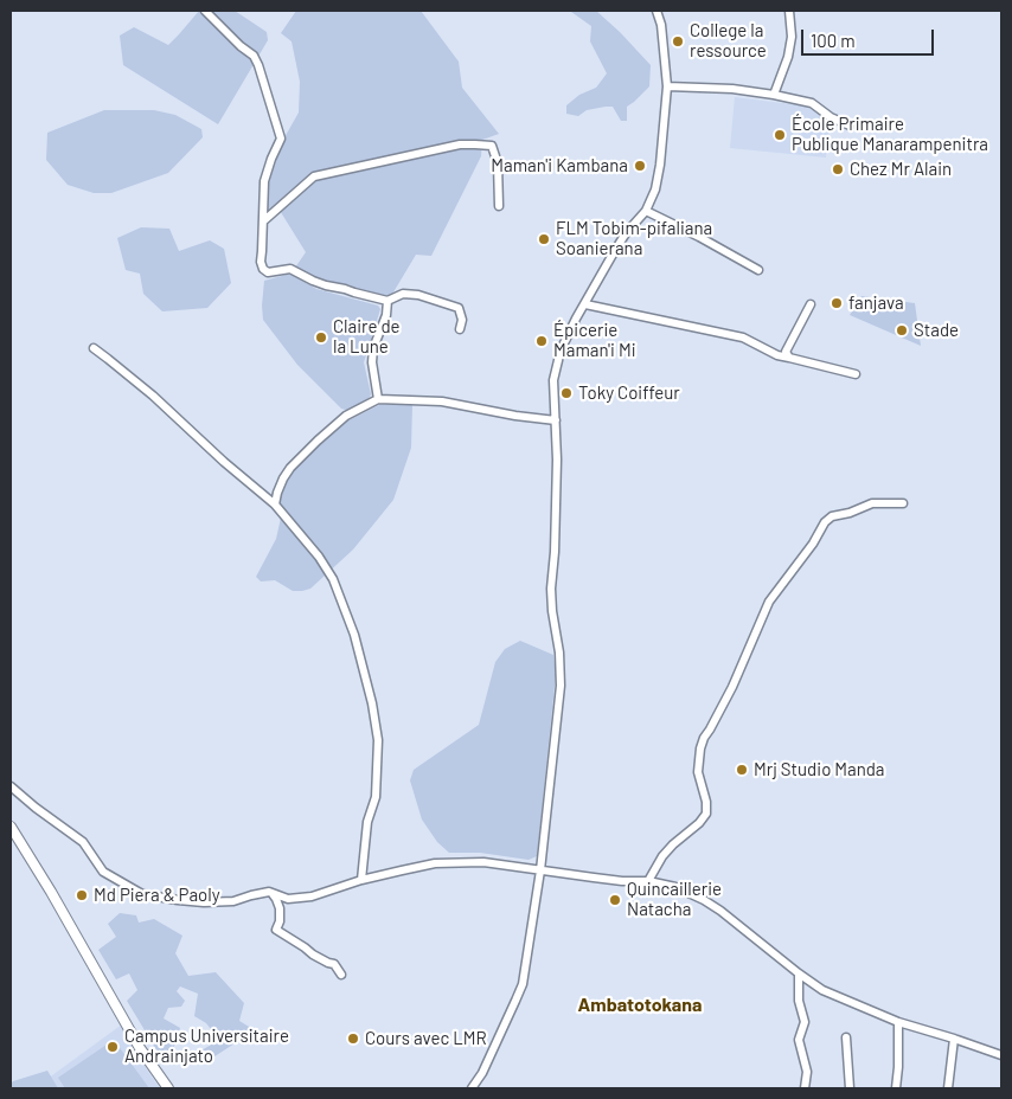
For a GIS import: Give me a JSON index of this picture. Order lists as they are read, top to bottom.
{
  "districts": ["Ambatotokana"],
  "places": [
    "College la ressource",
    "École Primaire Publique Manarampenitra",
    "Maman'i Kambana",
    "Chez Mr Alain",
    "FLM Tobim-pifaliana Soanierana",
    "fanjava",
    "Stade",
    "Claire de la Lune",
    "Épicerie Maman'i Mi",
    "Toky Coiffeur",
    "Mrj Studio Manda",
    "Md Piera & Paoly",
    "Quincaillerie Natacha",
    "Cours avec LMR",
    "Campus Universitaire Andrainjato"
  ],
  "scale_bar": "100 m"
}
